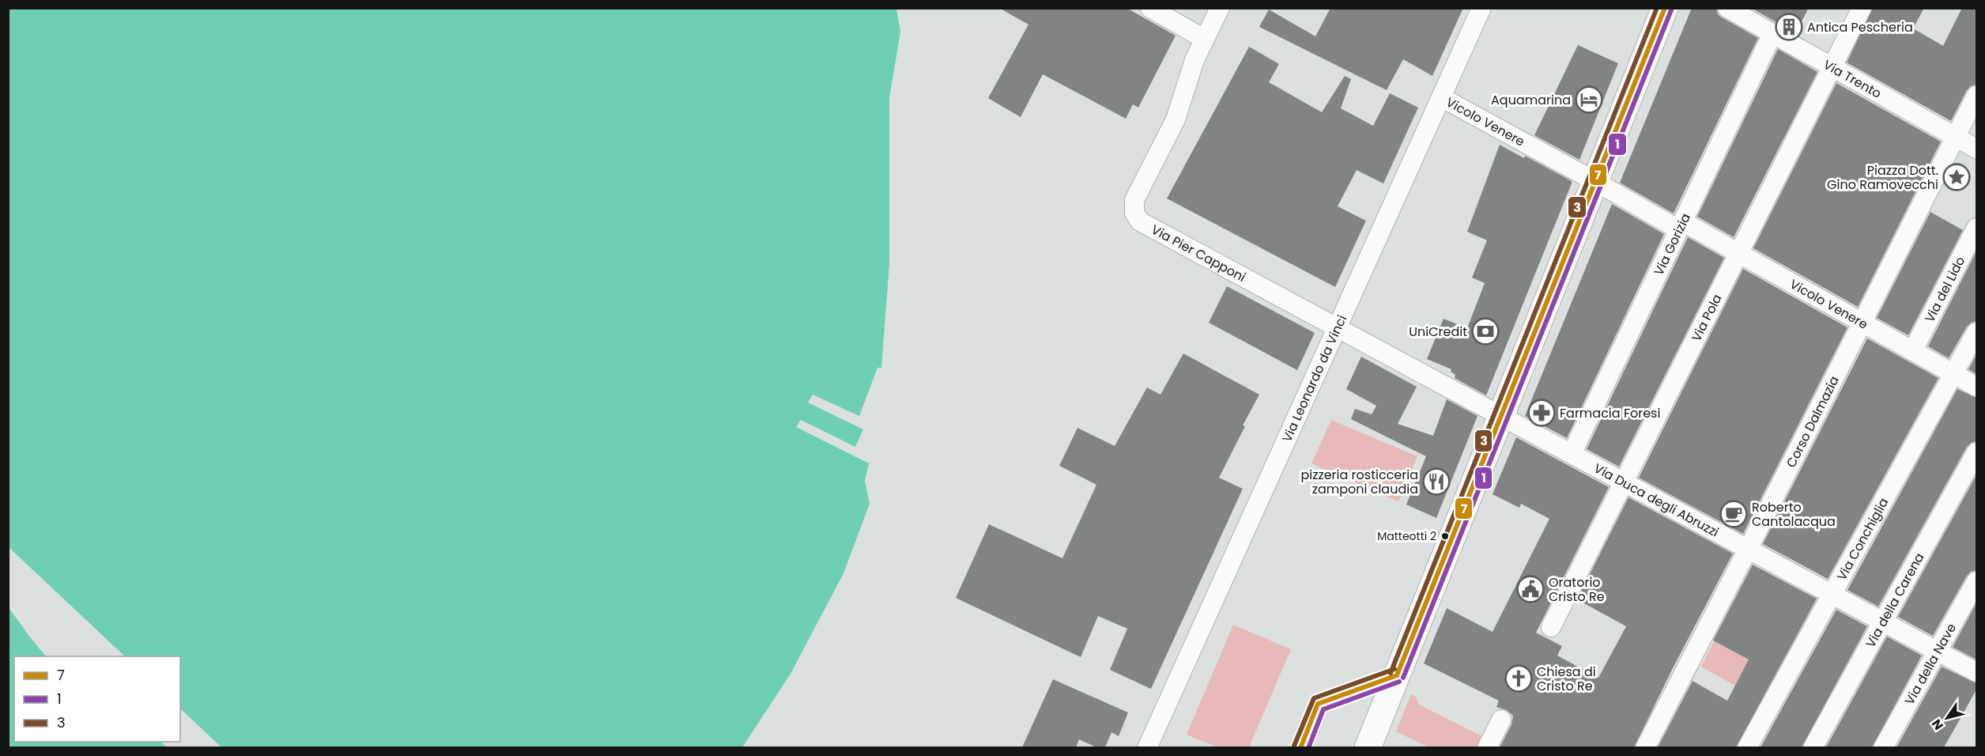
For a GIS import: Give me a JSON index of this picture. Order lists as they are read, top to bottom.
{
  "streets": {
    "street": [
      "Via Trento",
      "Vicolo Venere",
      "Via Gorizia",
      "Via Pier Capponi",
      "Via del Lido",
      "Via Pola",
      "Via Leonardo da Vinci",
      "Corso Dalmazia",
      "Via Duca degli Abruzzi",
      "Via Conchiglia",
      "Via della Carena",
      "Via della Nave"
    ]
  },
  "crossings": [
    ["Via Trento", "Via Gorizia"],
    ["Via Trento", "Via Pola"],
    ["Via Trento", "Corso Dalmazia"],
    ["Vicolo Venere", "Via Gorizia"],
    ["Vicolo Venere", "Via del Lido"],
    ["Vicolo Venere", "Via Pola"],
    ["Vicolo Venere", "Via Leonardo da Vinci"],
    ["Vicolo Venere", "Corso Dalmazia"],
    ["Vicolo Venere", "Via Conchiglia"],
    ["Via Gorizia", "Via Duca degli Abruzzi"],
    ["Via Pier Capponi", "Via Leonardo da Vinci"],
    ["Via Pier Capponi", "Via Duca degli Abruzzi"],
    ["Via Pola", "Via Duca degli Abruzzi"],
    ["Via Leonardo da Vinci", "Via Duca degli Abruzzi"],
    ["Corso Dalmazia", "Via Duca degli Abruzzi"],
    ["Via Duca degli Abruzzi", "Via Conchiglia"],
    ["Via Duca degli Abruzzi", "Via della Carena"],
    ["Via Duca degli Abruzzi", "Via della Nave"]
  ],
  "places": {
    "building": ["Antica Pescheria"],
    "hotel": ["Aquamarina"],
    "place": ["Piazza Dott. Gino Ramovecchi"],
    "bank": ["UniCredit"],
    "pharmacy": ["Farmacia Foresi"],
    "restaurant": ["pizzeria rosticceria zamponi claudia"],
    "cafe": ["Roberto Cantolacqua"],
    "other": ["Matteotti 2"],
    "public building": ["Oratorio Cristo Re"],
    "church": ["Chiesa di Cristo Re"]
  },
  "lines": ["transit line 7", "transit line 3", "transit line 1"],
  "legend": ["7", "1", "3"],
  "north": "bottom left"
}
